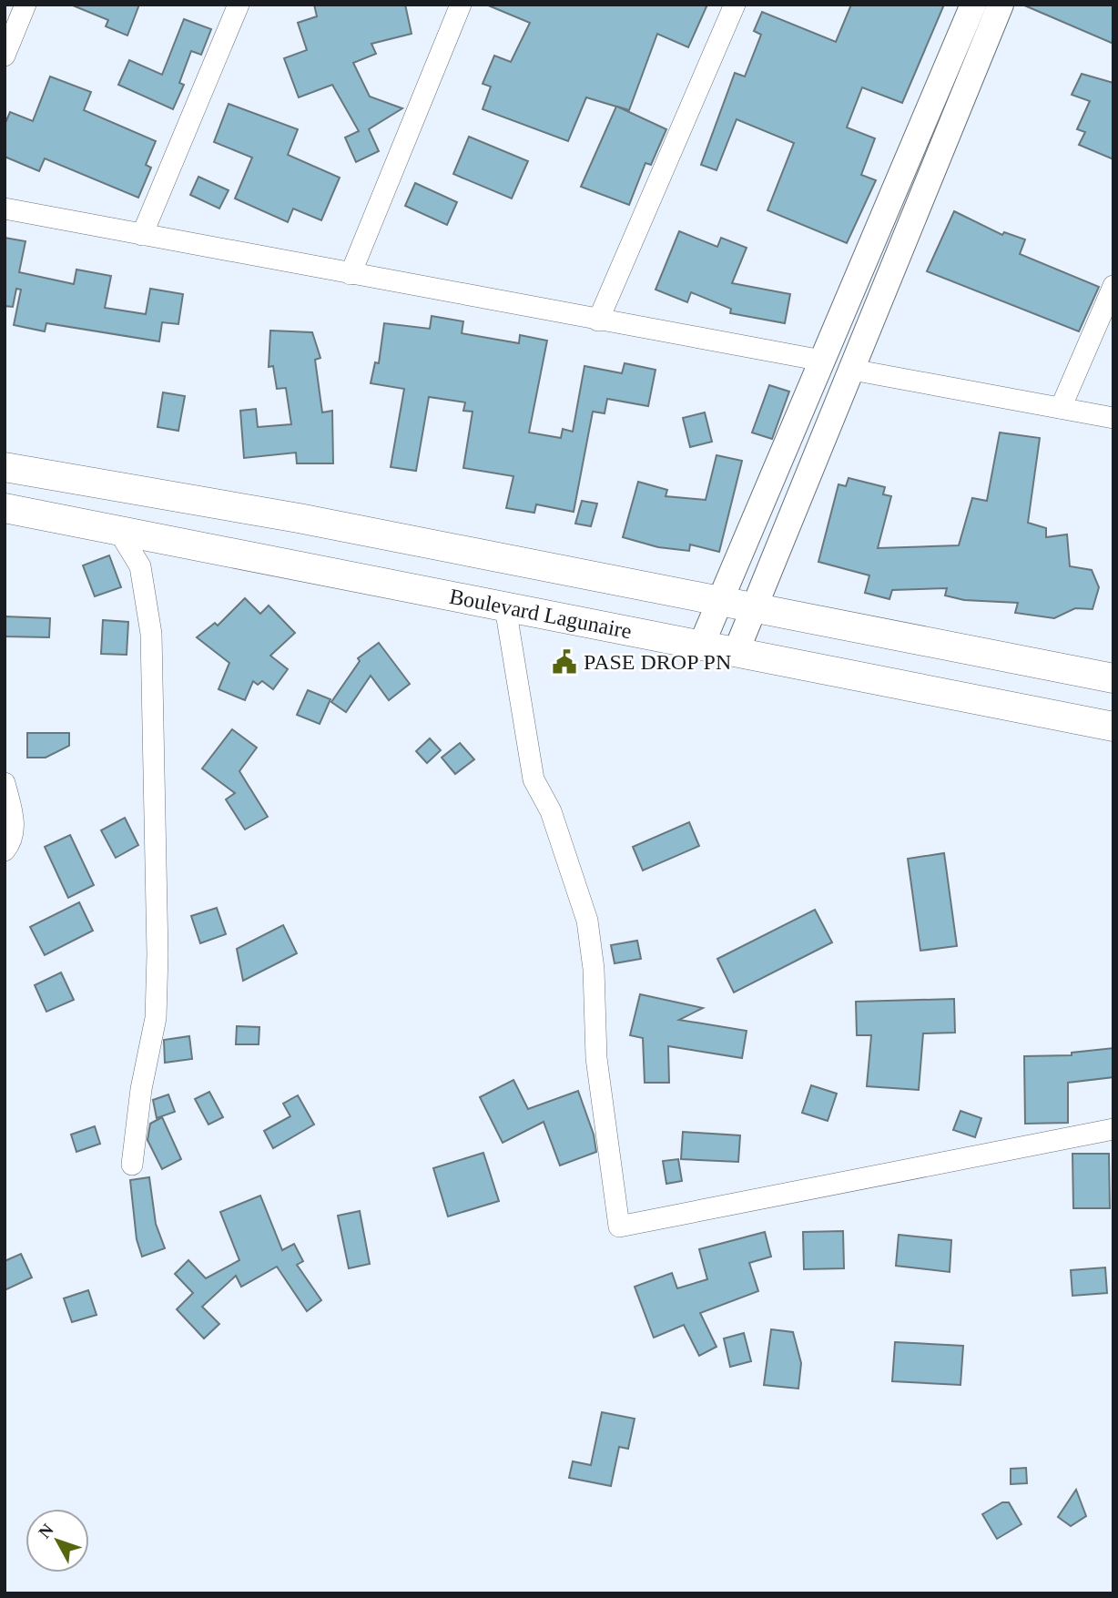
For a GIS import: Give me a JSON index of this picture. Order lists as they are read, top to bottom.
{
  "streets": {
    "main road": ["Boulevard Lagunaire"]
  },
  "places": {
    "public building": ["PASE DROP PN"]
  },
  "north": "top left"
}
